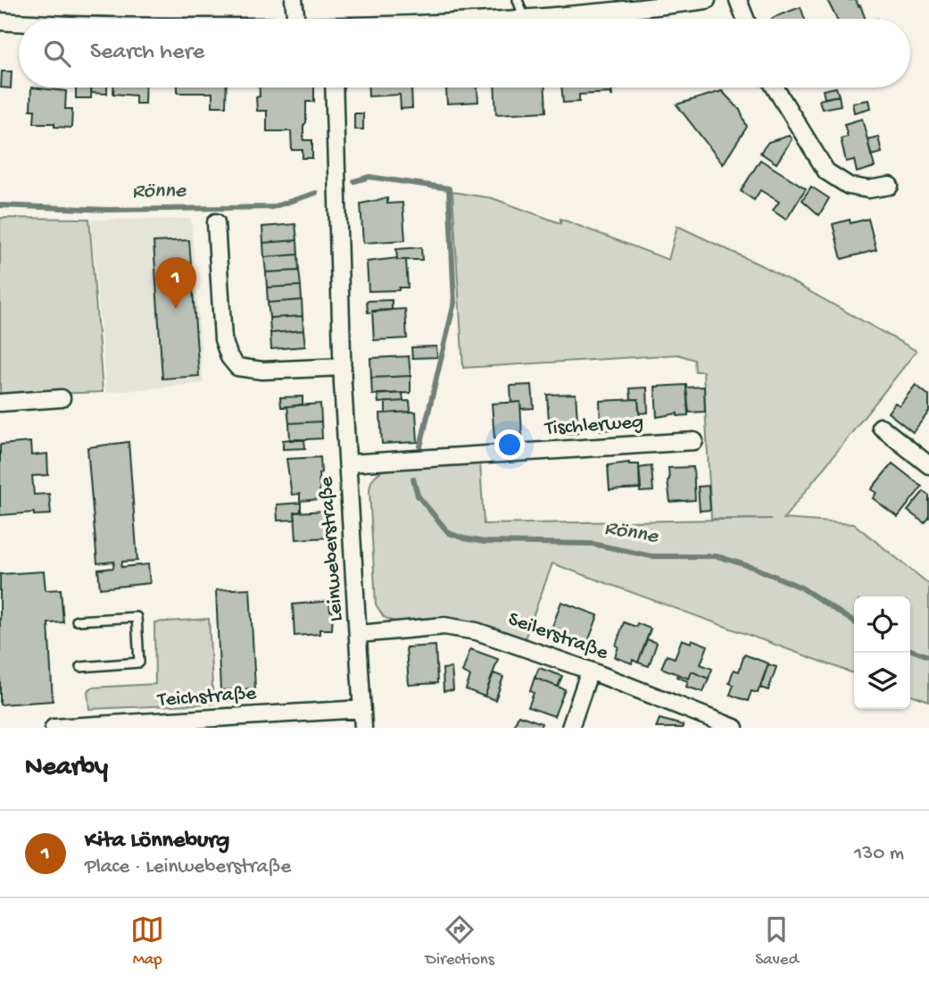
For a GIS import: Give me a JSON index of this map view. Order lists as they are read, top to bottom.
{
  "streets": {
    "street": [
      "Tischlerweg",
      "Leinweberstraße",
      "Seilerstraße",
      "Teichstraße"
    ]
  },
  "crossings": [
    ["Tischlerweg", "Leinweberstraße"],
    ["Leinweberstraße", "Seilerstraße"],
    ["Leinweberstraße", "Teichstraße"]
  ],
  "water": ["Rönne"],
  "page": {
    "search": "Search here",
    "pins": "1",
    "heading": "Nearby",
    "list": [
      {
        "mark": "1",
        "name": "Kita Lönneburg",
        "note": "Place · Leinweberstraße",
        "value": "130 m"
      }
    ],
    "nav": ["Map", "Directions", "Saved"]
  }
}
